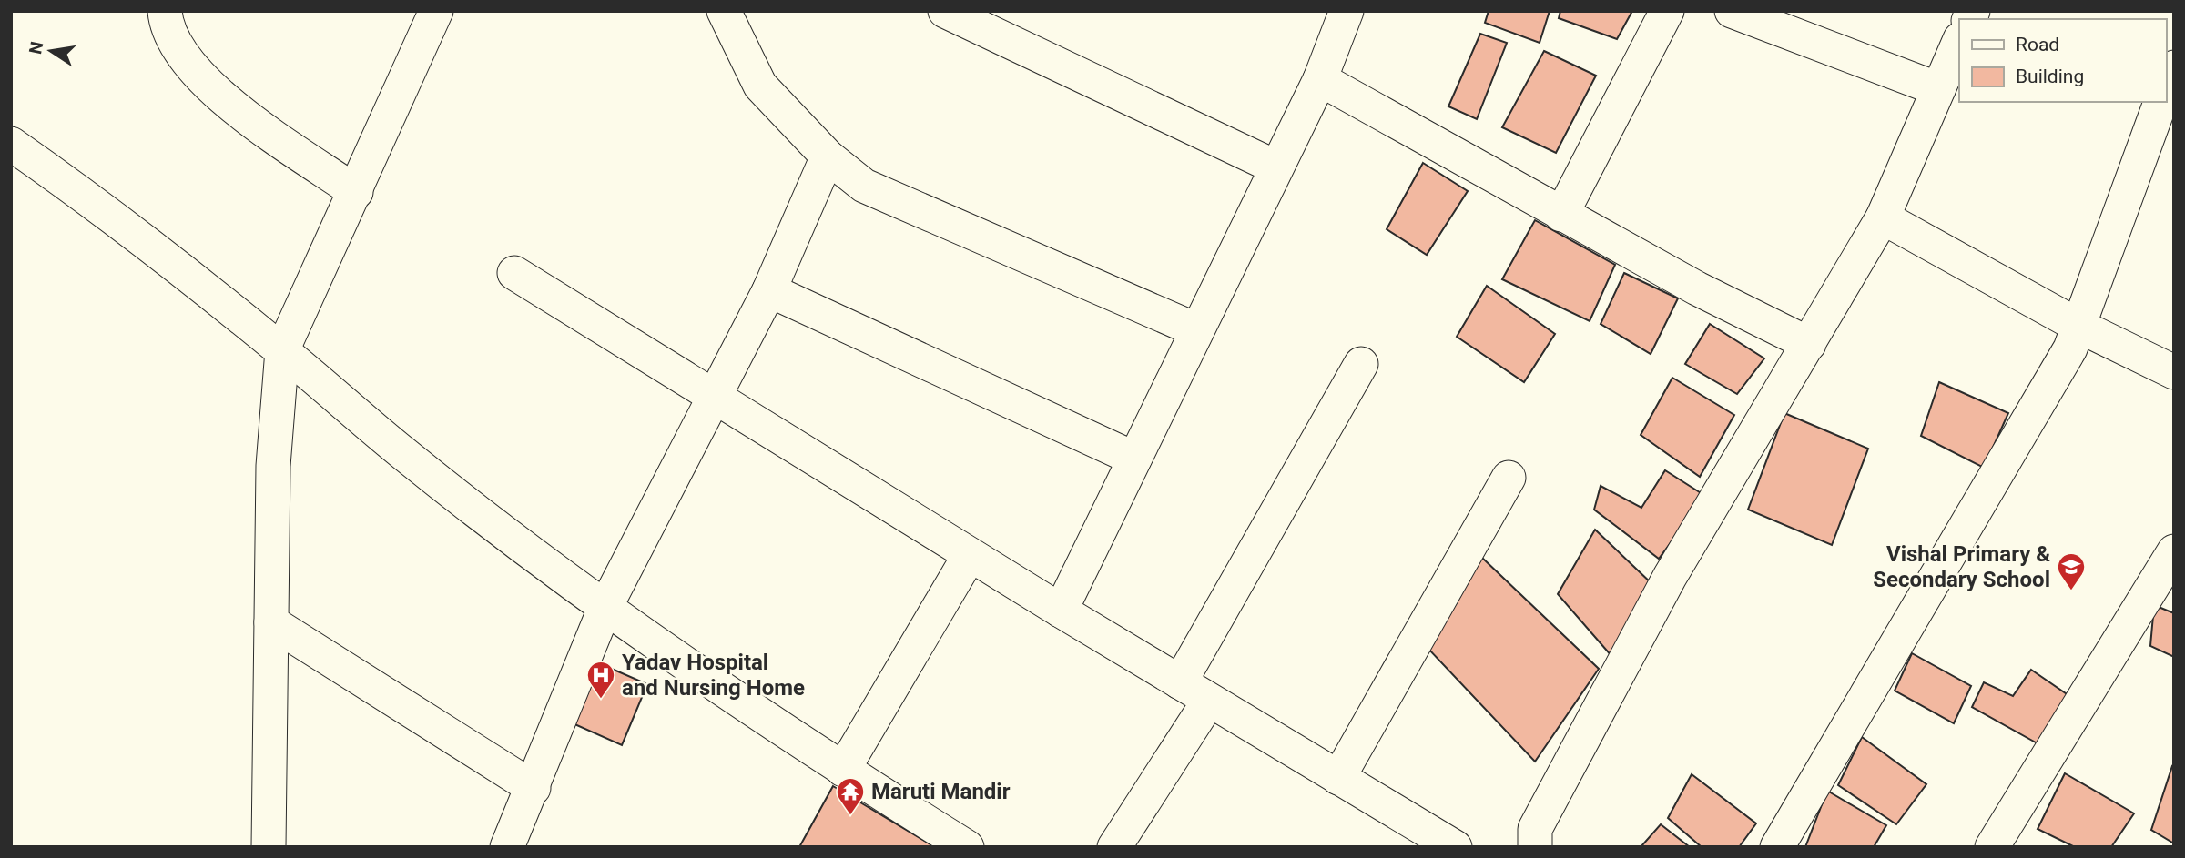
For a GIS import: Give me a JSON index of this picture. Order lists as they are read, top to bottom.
{
  "places": {
    "school or university": ["Vishal Primary & Secondary School"],
    "hospital": ["Yadav Hospital and Nursing Home"],
    "temple": ["Maruti Mandir"]
  },
  "legend": ["Road", "Building"],
  "north": "left"
}
